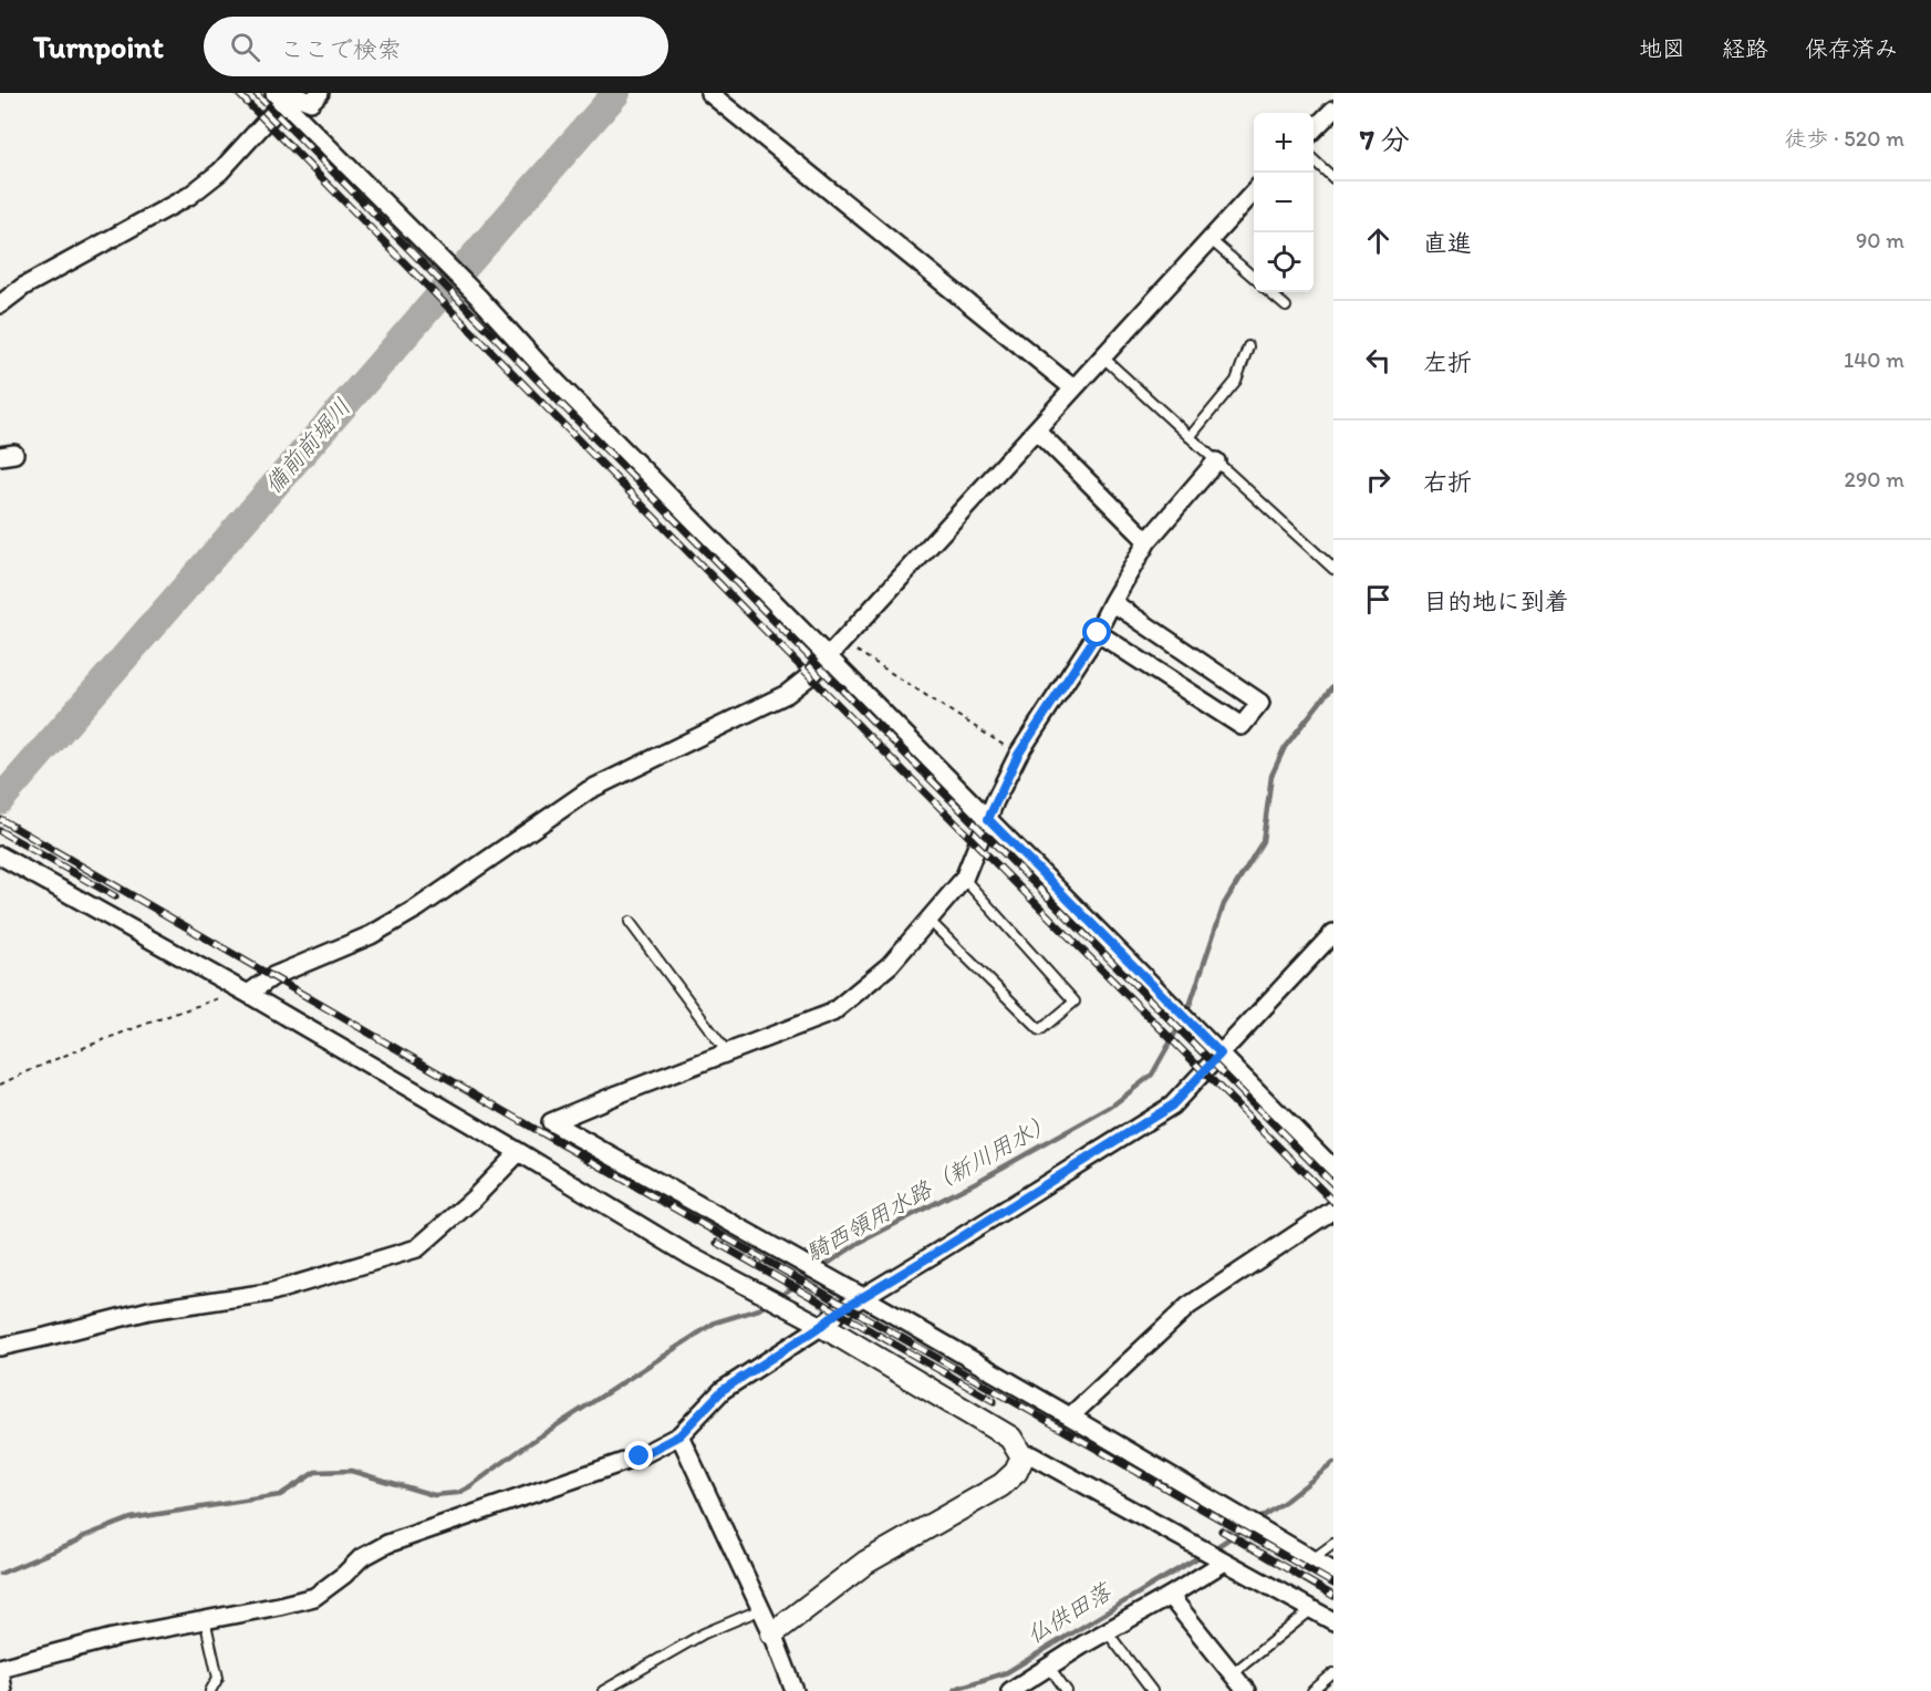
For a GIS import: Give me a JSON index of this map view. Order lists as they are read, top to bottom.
{
  "water": ["備前前堀川", "騎西領用水路（新川用水）", "仏供田落"],
  "page": {
    "header": "Turnpoint",
    "search": "ここで検索",
    "nav": ["地図", "経路", "保存済み"],
    "heading": ["7 分", "徒歩 · 520 m"],
    "map_buttons": ["+", "−"],
    "list": [
      ["直進", "90 m"],
      ["左折", "140 m"],
      ["右折", "290 m"],
      "目的地に到着"
    ]
  }
}
